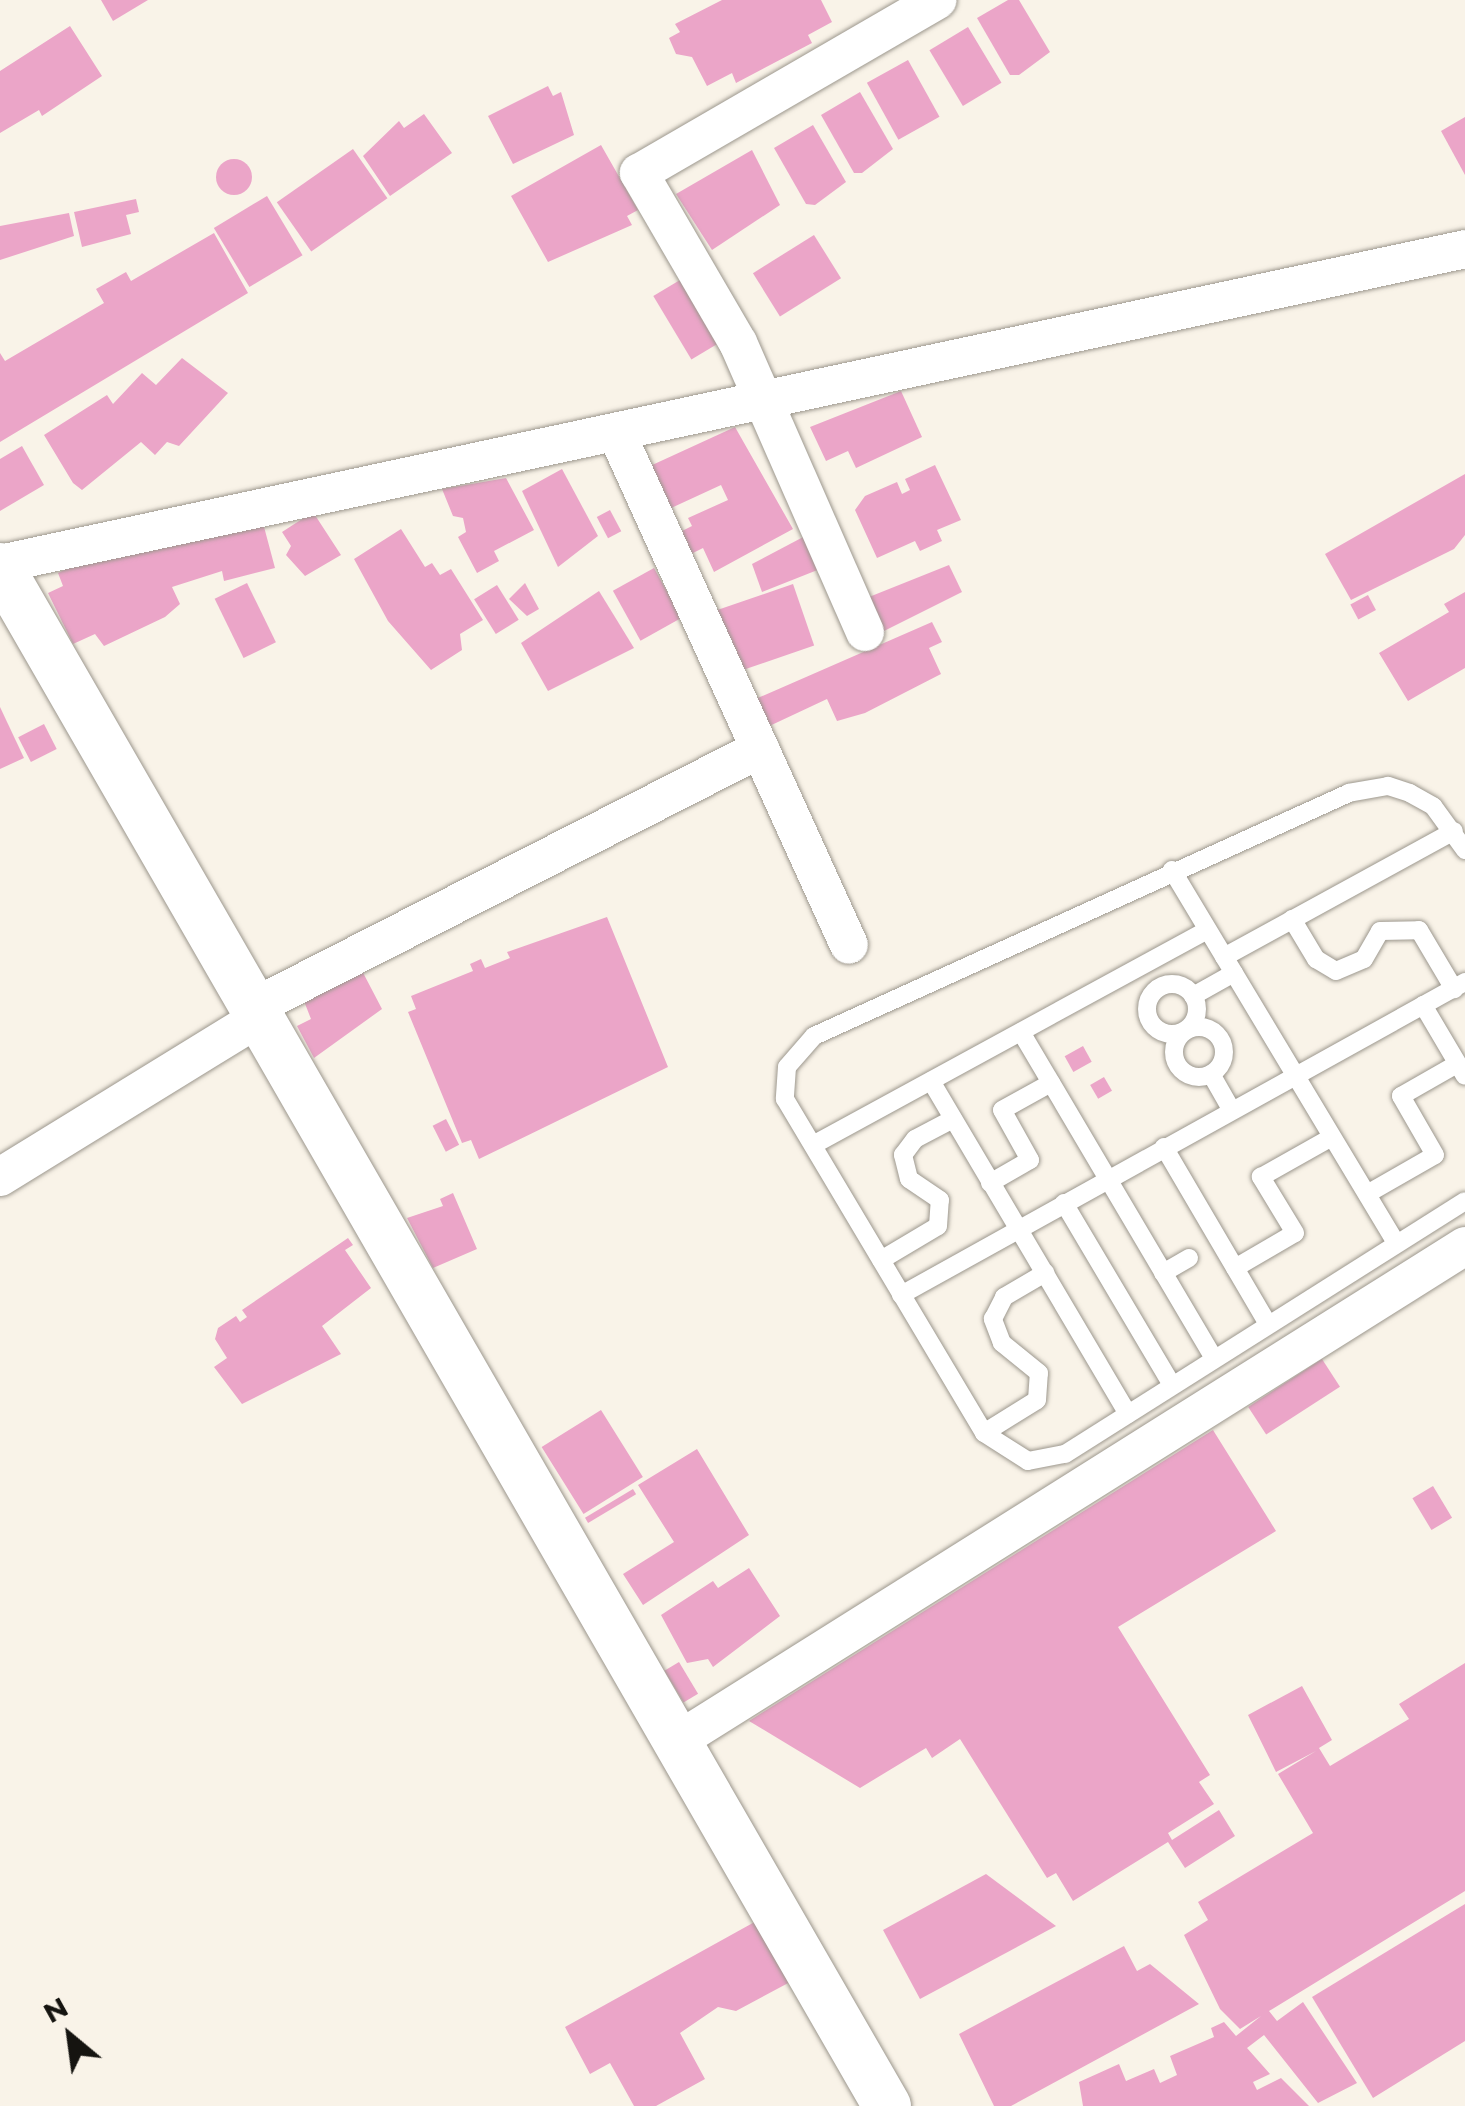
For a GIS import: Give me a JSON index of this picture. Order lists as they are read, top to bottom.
{
  "north": "top left"
}
